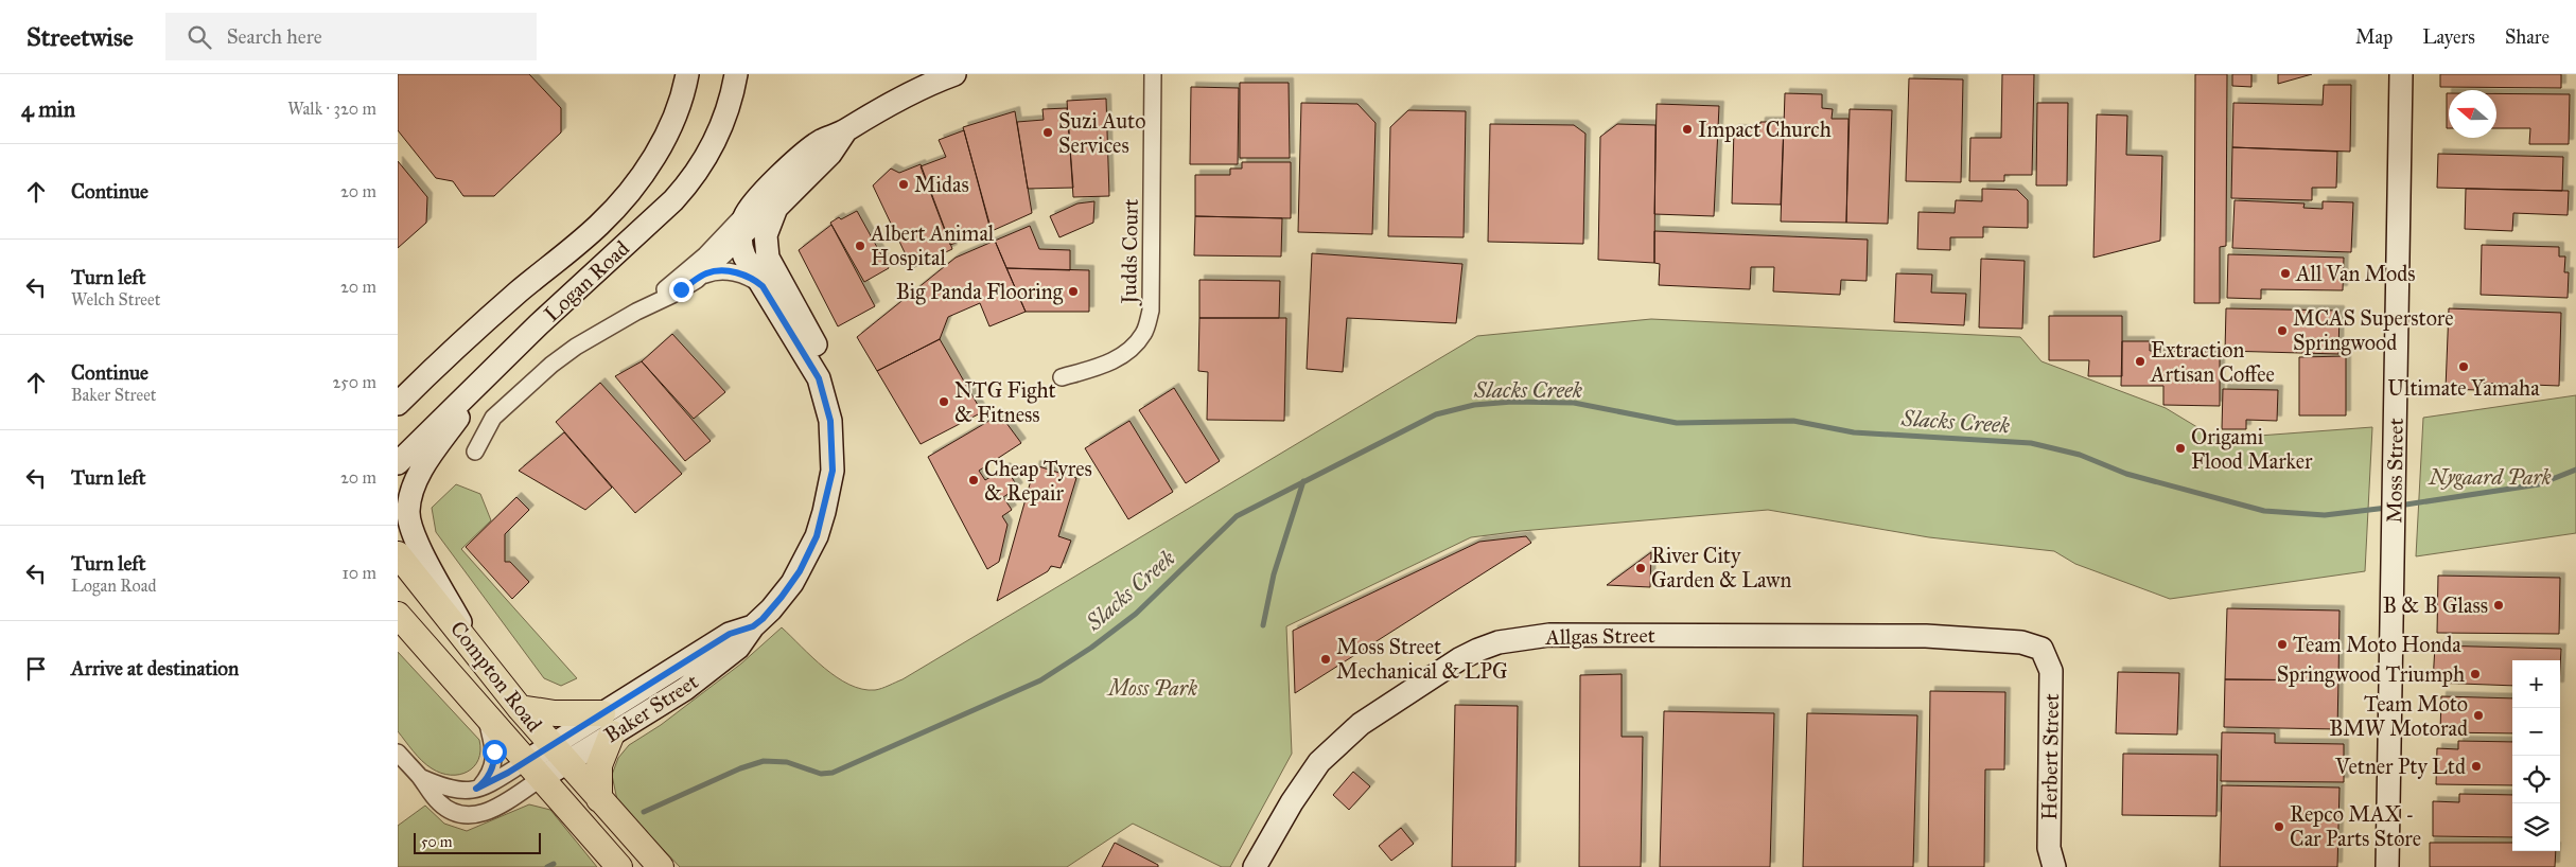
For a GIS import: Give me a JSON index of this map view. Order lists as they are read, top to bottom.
{
  "streets": {
    "main road": ["Compton Road"],
    "street": [
      "Judds Court",
      "Logan Road",
      "Moss Street",
      "Allgas Street",
      "Baker Street",
      "Herbert Street"
    ]
  },
  "crossings": [
    ["Logan Road", "Baker Street"],
    ["Allgas Street", "Herbert Street"],
    ["Compton Road", "Baker Street"]
  ],
  "water": ["Slacks Creek"],
  "parks": ["Nygaard Park", "Moss Park"],
  "places": [
    "Impact Church",
    "Suzi Auto Services",
    "Midas",
    "Albert Animal Hospital",
    "All Van Mods",
    "Big Panda Flooring",
    "MCAS Superstore Springwood",
    "Extraction Artisan Coffee",
    "Ultimate Yamaha",
    "NTG Fight & Fitness",
    "Origami Flood Marker",
    "Cheap Tyres & Repair",
    "River City Garden & Lawn",
    "B & B Glass",
    "Team Moto Honda",
    "Moss Street Mechanical & LPG",
    "Springwood Triumph",
    "Team Moto BMW Motorad",
    "Vetner Pty Ltd",
    "Repco MAX - Car Parts Store"
  ],
  "scale_bar": "50 m",
  "north": "left",
  "page": {
    "header": "Streetwise",
    "search": "Search here",
    "nav": ["Map", "Layers", "Share"],
    "heading": ["4 min", "Walk · 320 m"],
    "list": [
      ["Continue", "20 m"],
      ["Turn left", "Welch Street", "20 m"],
      ["Continue", "Baker Street", "250 m"],
      ["Turn left", "20 m"],
      ["Turn left", "Logan Road", "10 m"],
      "Arrive at destination"
    ],
    "map_buttons": ["+", "−"],
    "scale": "50 m"
  }
}
